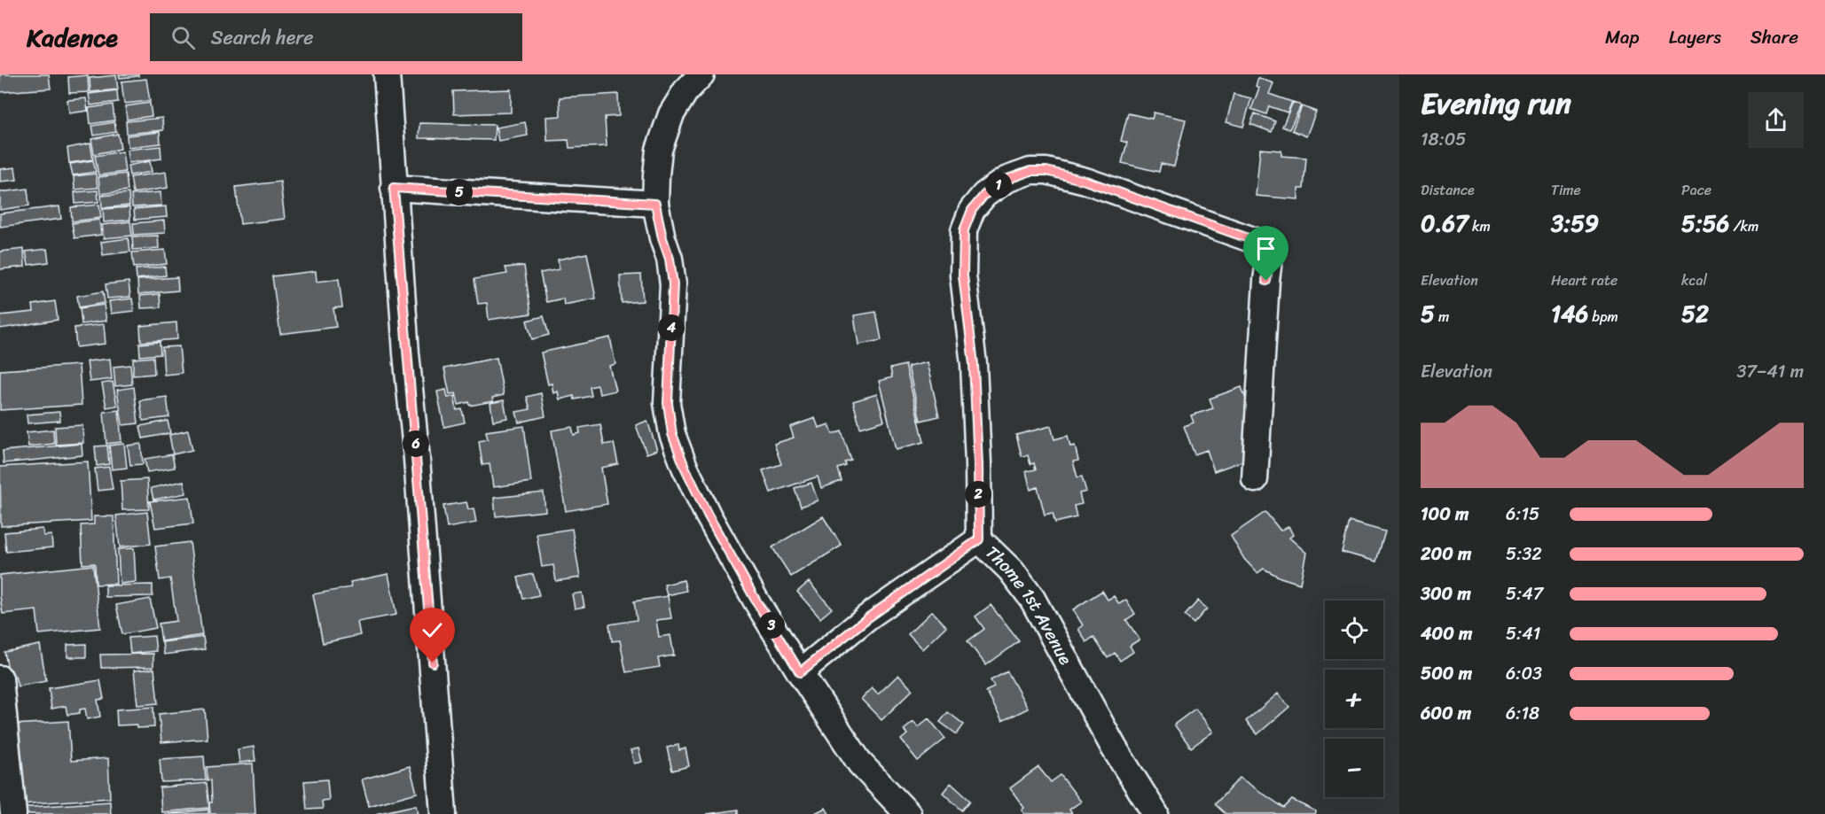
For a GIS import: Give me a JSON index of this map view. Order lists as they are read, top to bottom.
{
  "streets": {
    "street": ["Thome 1st Avenue"]
  },
  "page": {
    "header": "Kadence",
    "search": "Search here",
    "nav": ["Map", "Layers", "Share"],
    "heading": ["Evening run", "18:05"],
    "stats": [
      ["Distance", "0.67 km"],
      ["Time", "3:59"],
      ["Pace", "5:56 /km"],
      ["Elevation", "5 m"],
      ["Heart rate", "146 bpm"],
      ["kcal", "52"]
    ],
    "pins": [
      "1",
      "5",
      "4",
      "6",
      "2",
      "3"
    ],
    "chart": ["Elevation", "37–41 m"],
    "list": [
      {
        "name": "100 m",
        "note": "6:15"
      },
      {
        "name": "200 m",
        "note": "5:32"
      },
      {
        "name": "300 m",
        "note": "5:47"
      },
      {
        "name": "400 m",
        "note": "5:41"
      },
      {
        "name": "500 m",
        "note": "6:03"
      },
      {
        "name": "600 m",
        "note": "6:18"
      }
    ],
    "map_buttons": ["+", "−"]
  }
}
